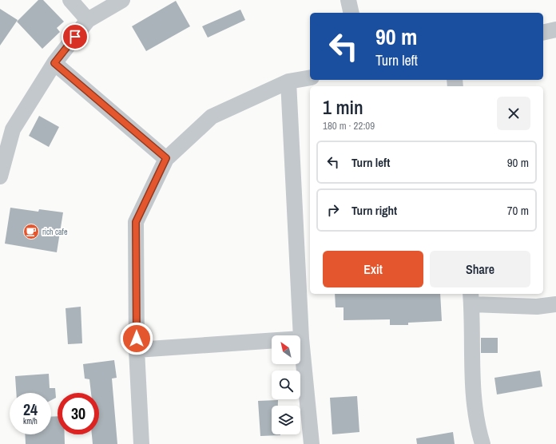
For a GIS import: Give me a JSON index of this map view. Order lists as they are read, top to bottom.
{
  "places": {
    "cafe": ["rich cafe"]
  },
  "north": "top left",
  "page": {
    "turn": ["90 m", "Turn left"],
    "heading": ["1 min", "180 m · 22:09"],
    "list": [
      {
        "name": "Turn left",
        "value": "90 m"
      },
      {
        "name": "Turn right",
        "value": "70 m"
      }
    ],
    "buttons": ["Exit", "Share"],
    "speed": "24 km/h",
    "limit": "30"
  }
}
